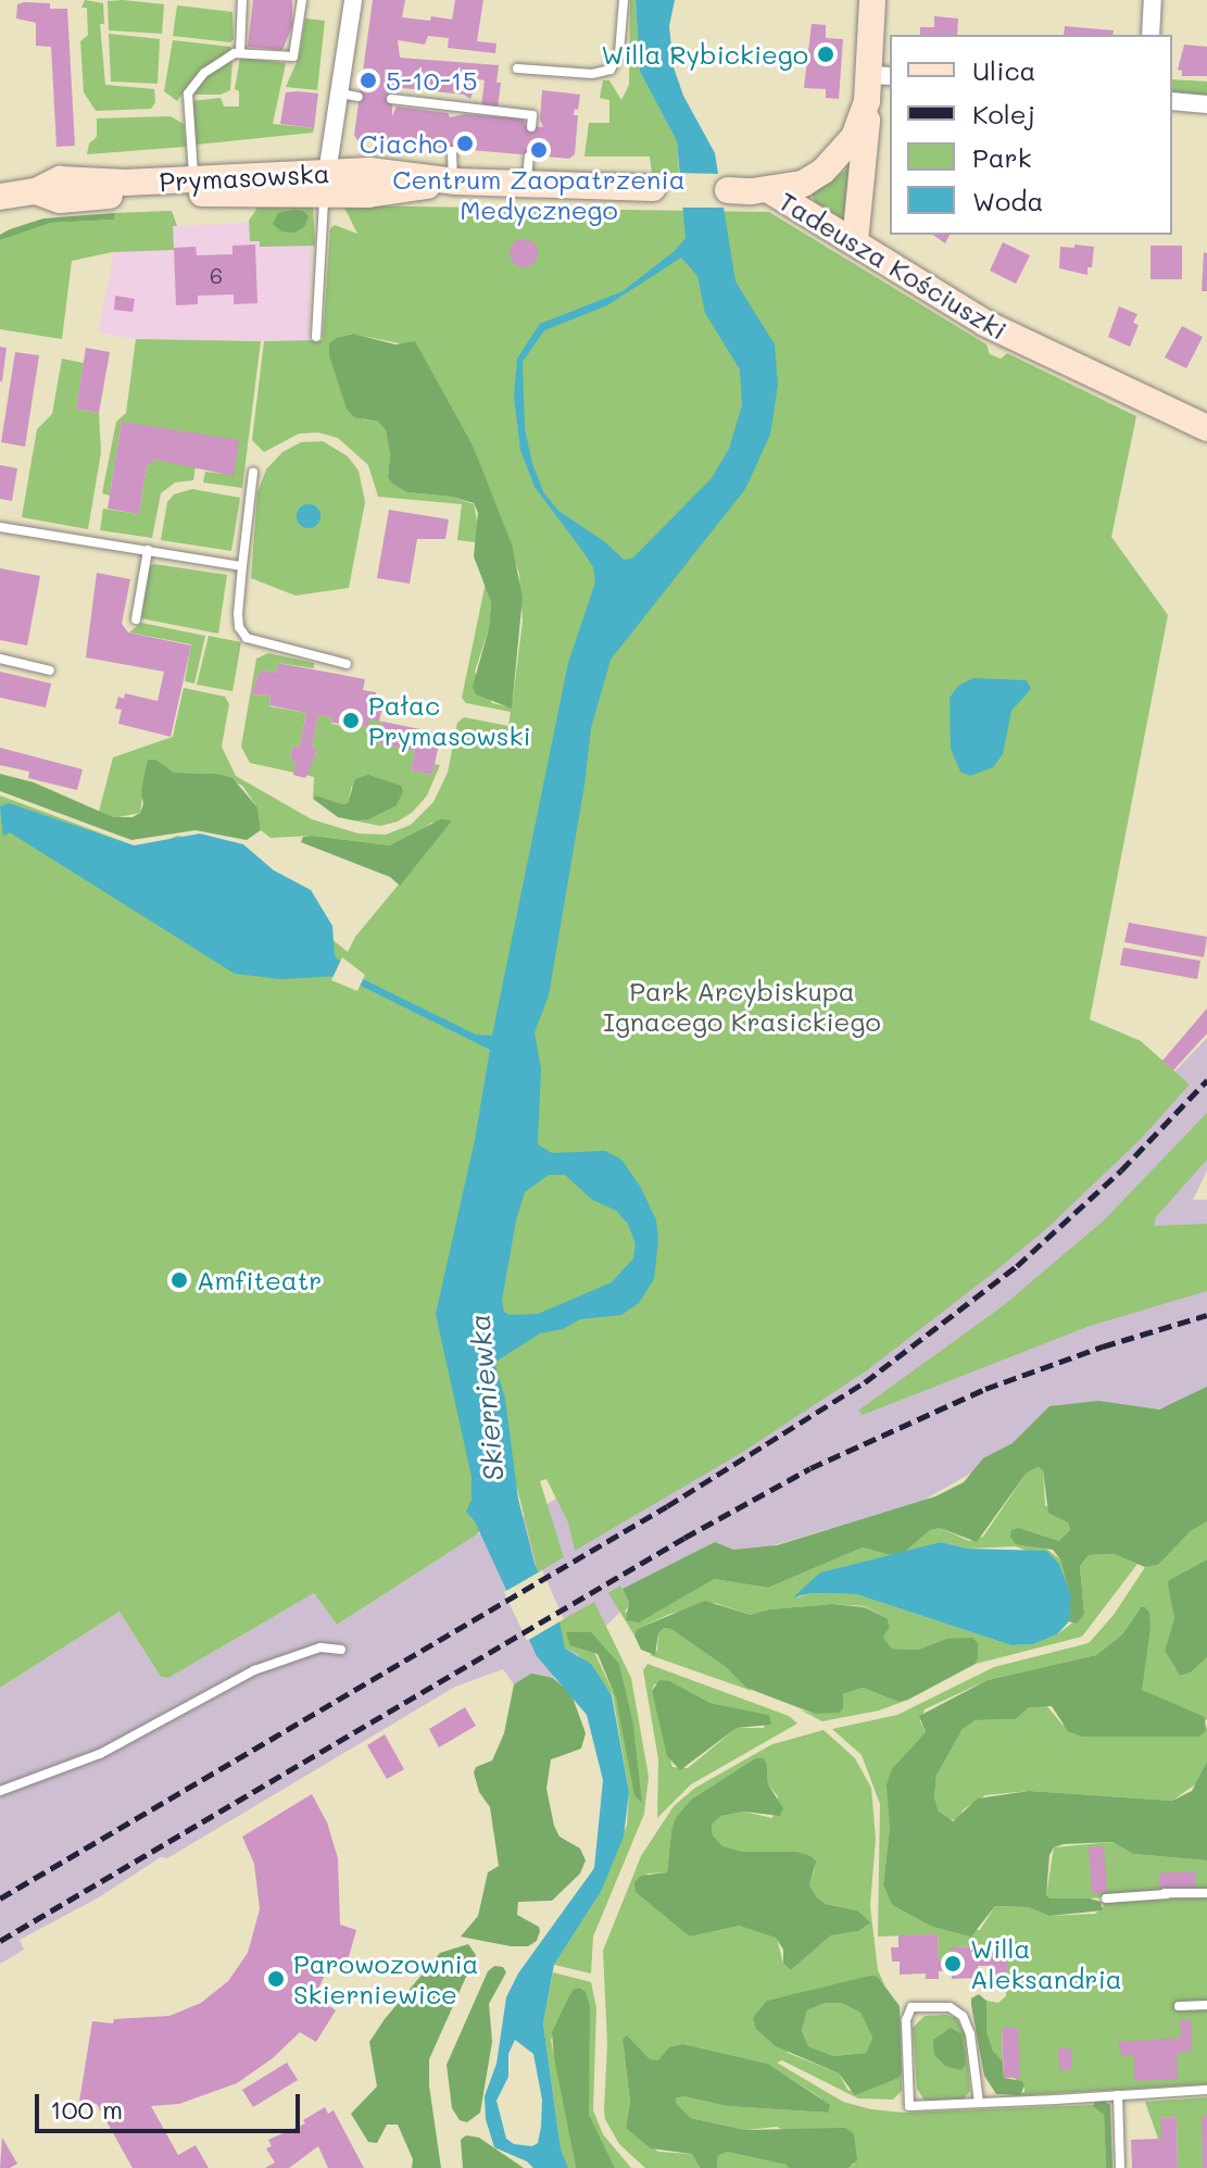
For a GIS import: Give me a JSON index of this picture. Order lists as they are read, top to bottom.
{
  "streets": {
    "street": ["Prymasowska", "Tadeusza Kościuszki"]
  },
  "water": ["Skierniewka"],
  "parks": ["Park Arcybiskupa Ignacego Krasickiego"],
  "places": [
    "Willa Rybickiego",
    "5-10-15",
    "Ciacho",
    "Centrum Zaopatrzenia Medycznego",
    "Pałac Prymasowski",
    "Amfiteatr",
    "Willa Aleksandria",
    "Parowozownia Skierniewice"
  ],
  "house_numbers": ["6"],
  "legend": [
    "Ulica",
    "Kolej",
    "Park",
    "Woda"
  ],
  "scale_bar": "100 m"
}
